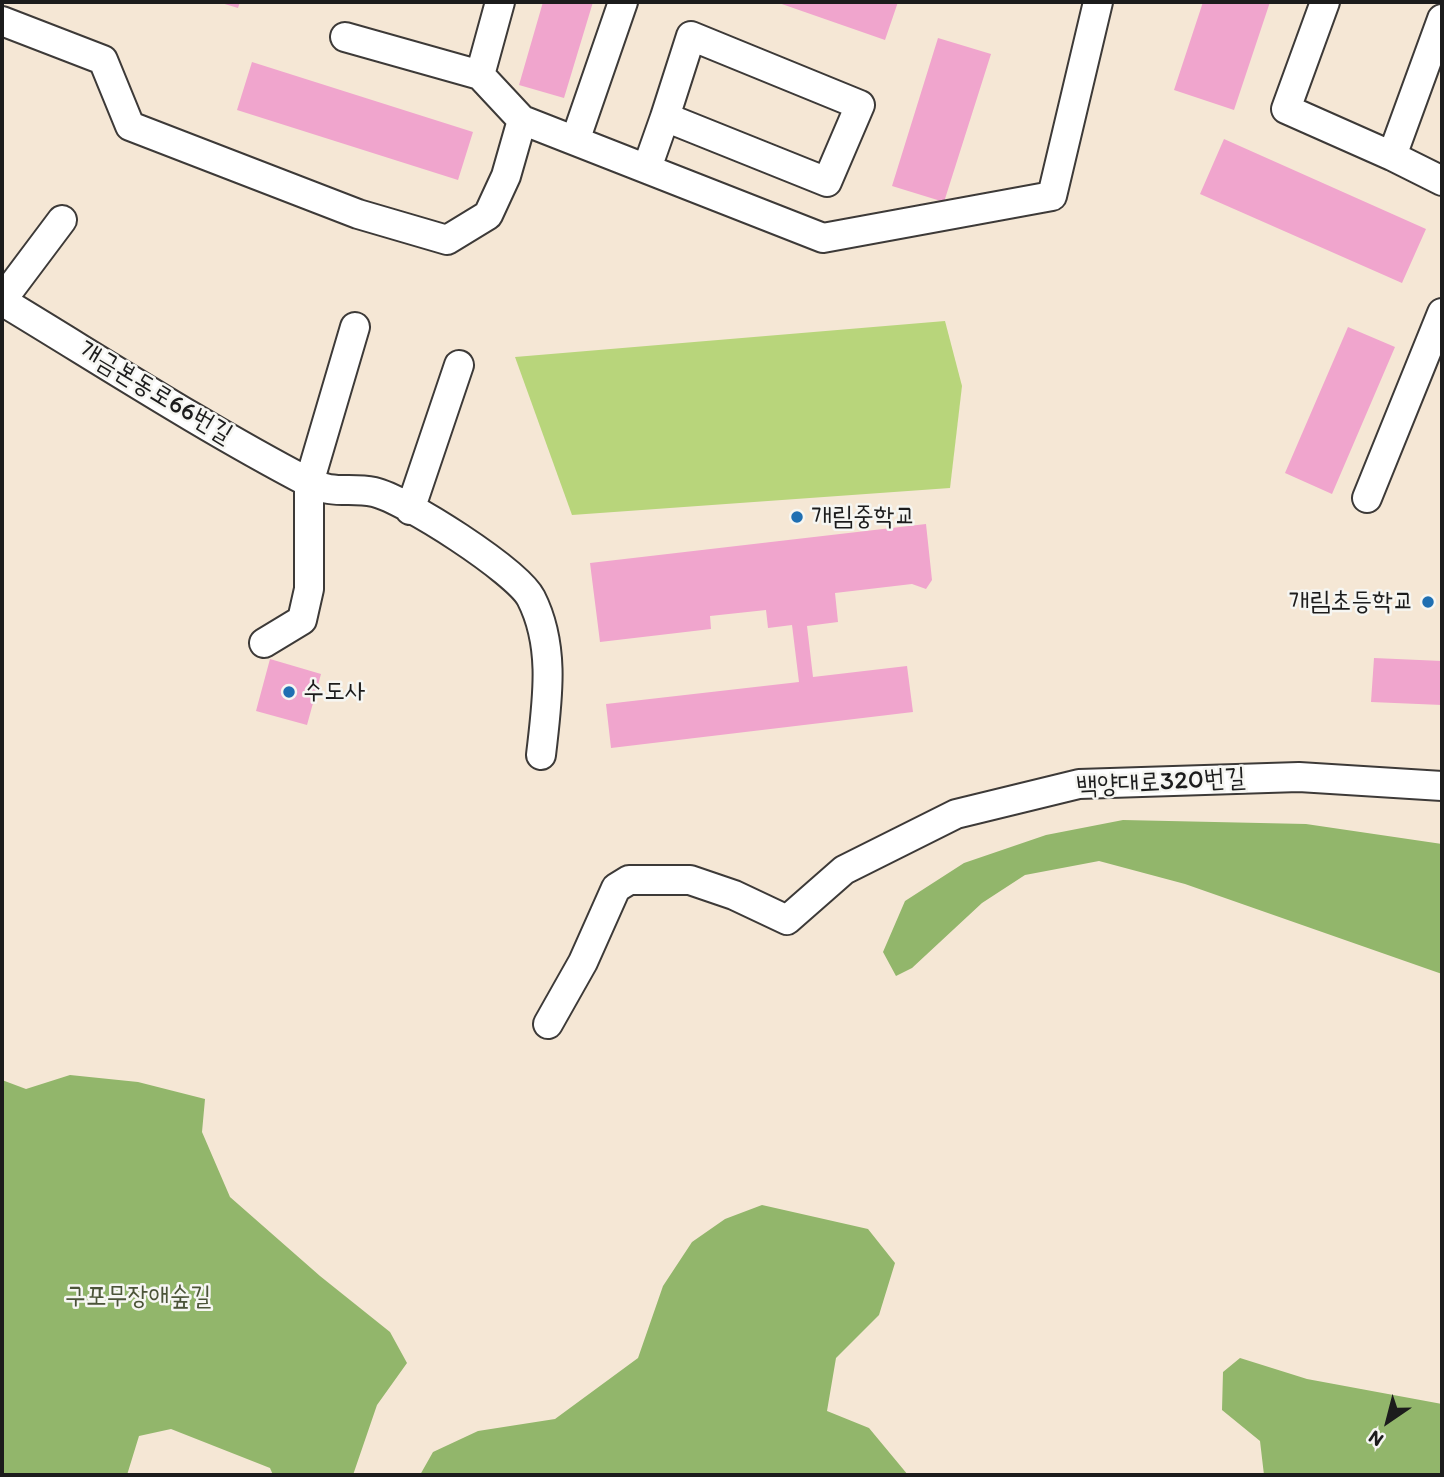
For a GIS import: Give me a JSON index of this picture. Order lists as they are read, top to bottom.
{
  "streets": {
    "street": ["개금본동로66번길", "백양대로320번길"]
  },
  "parks": ["구포무장애숲길"],
  "places": ["개림중학교", "개림초등학교", "수도사"],
  "north": "bottom left"
}
